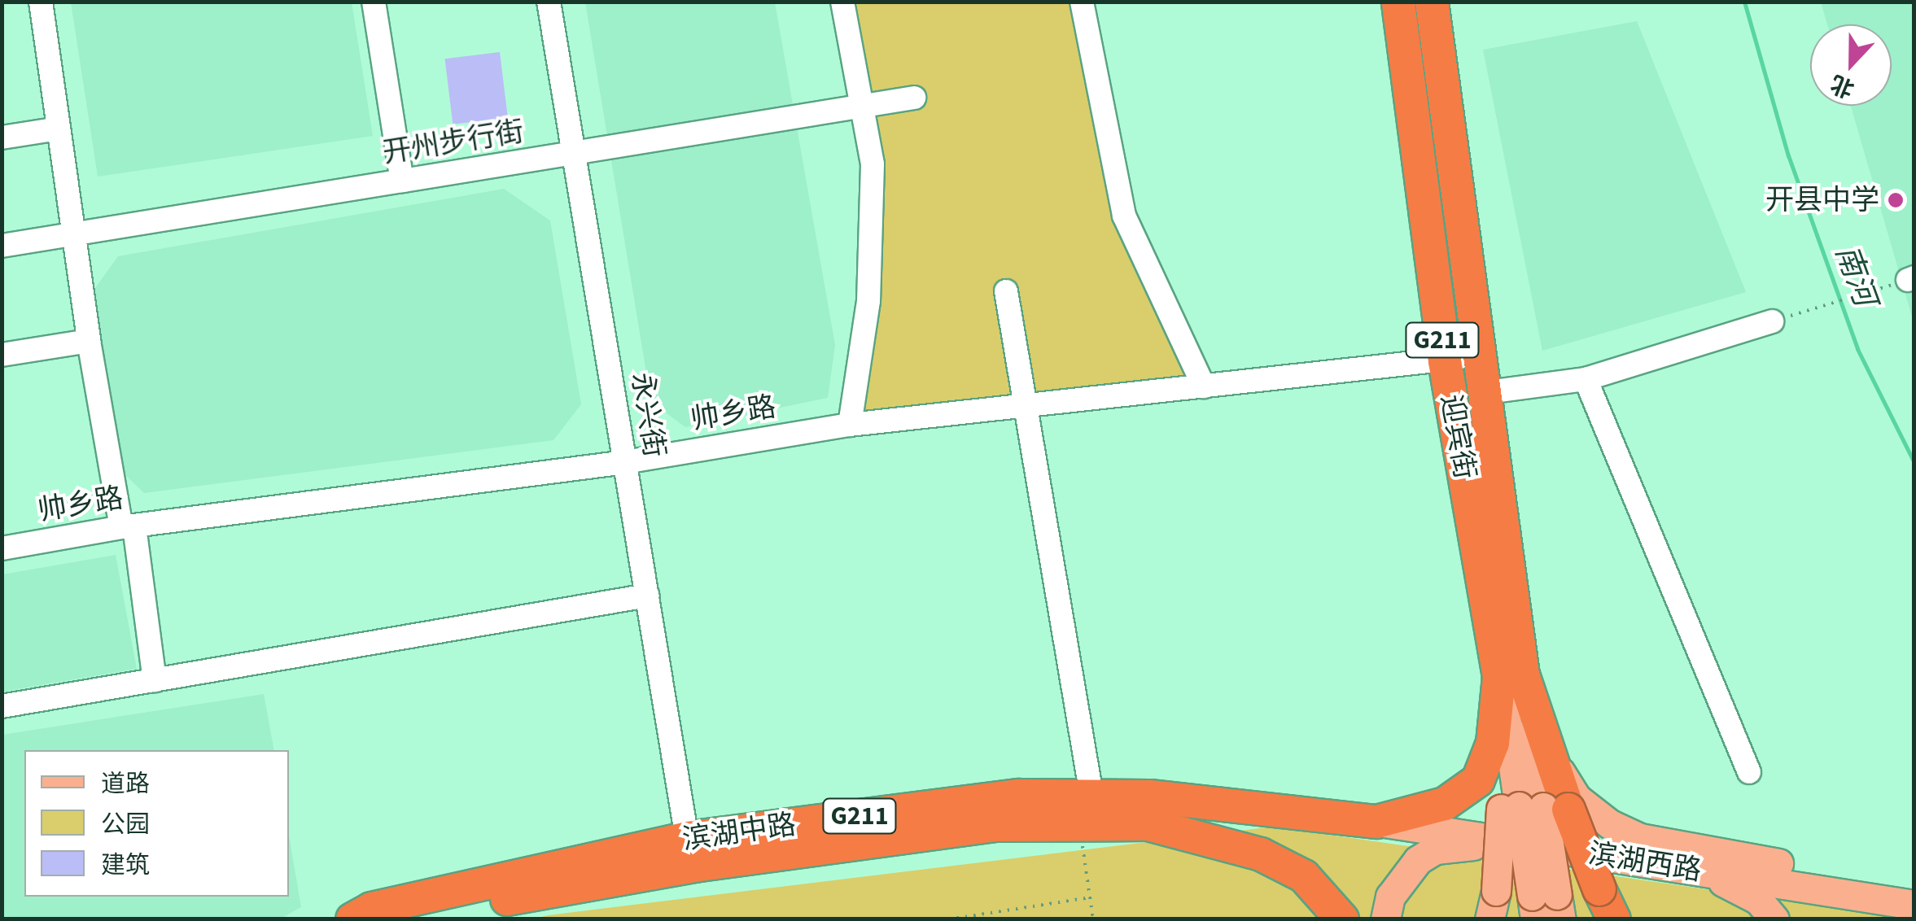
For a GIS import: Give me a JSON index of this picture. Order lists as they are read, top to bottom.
{
  "streets": {
    "highway": ["G211", "迎宾街", "滨湖中路"],
    "main road": ["滨湖西路"],
    "street": ["开州步行街", "帅乡路", "永兴街"]
  },
  "crossings": [
    ["开州步行街", "永兴街"],
    ["G211", "迎宾街"],
    ["G211", "滨湖中路"],
    ["G211", "滨湖西路"],
    ["帅乡路", "永兴街"],
    ["帅乡路", "迎宾街"],
    ["永兴街", "滨湖中路"],
    ["滨湖中路", "滨湖西路"]
  ],
  "water": ["南河"],
  "places": ["开县中学"],
  "legend": ["道路", "公园", "建筑"],
  "north": "bottom"
}
